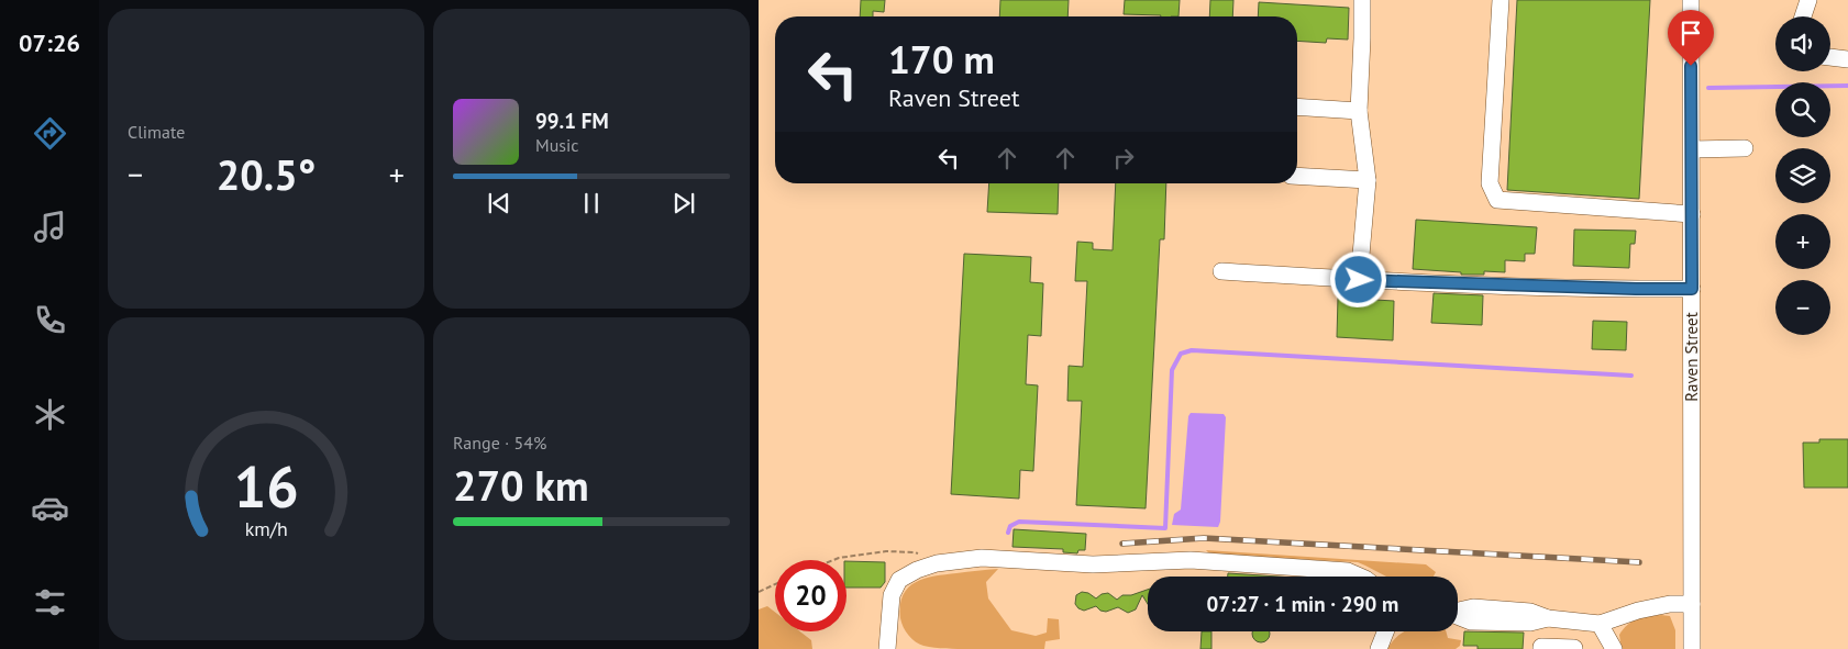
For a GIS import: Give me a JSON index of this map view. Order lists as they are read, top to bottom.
{
  "streets": {
    "street": ["Raven Street"]
  },
  "page": {
    "tabs": "07:26",
    "tile": [
      "Climate",
      ["Range · 54%", "270 km"]
    ],
    "map_buttons": ["+", "−"],
    "turn": ["170 m", "Raven Street"],
    "song": ["99.1 FM", "Music"],
    "heat": ["−", "20.5°", "+"],
    "limit": "20",
    "trip": "07:27 · 1 min · 290 m",
    "gauge": ["16", "km/h"]
  }
}
